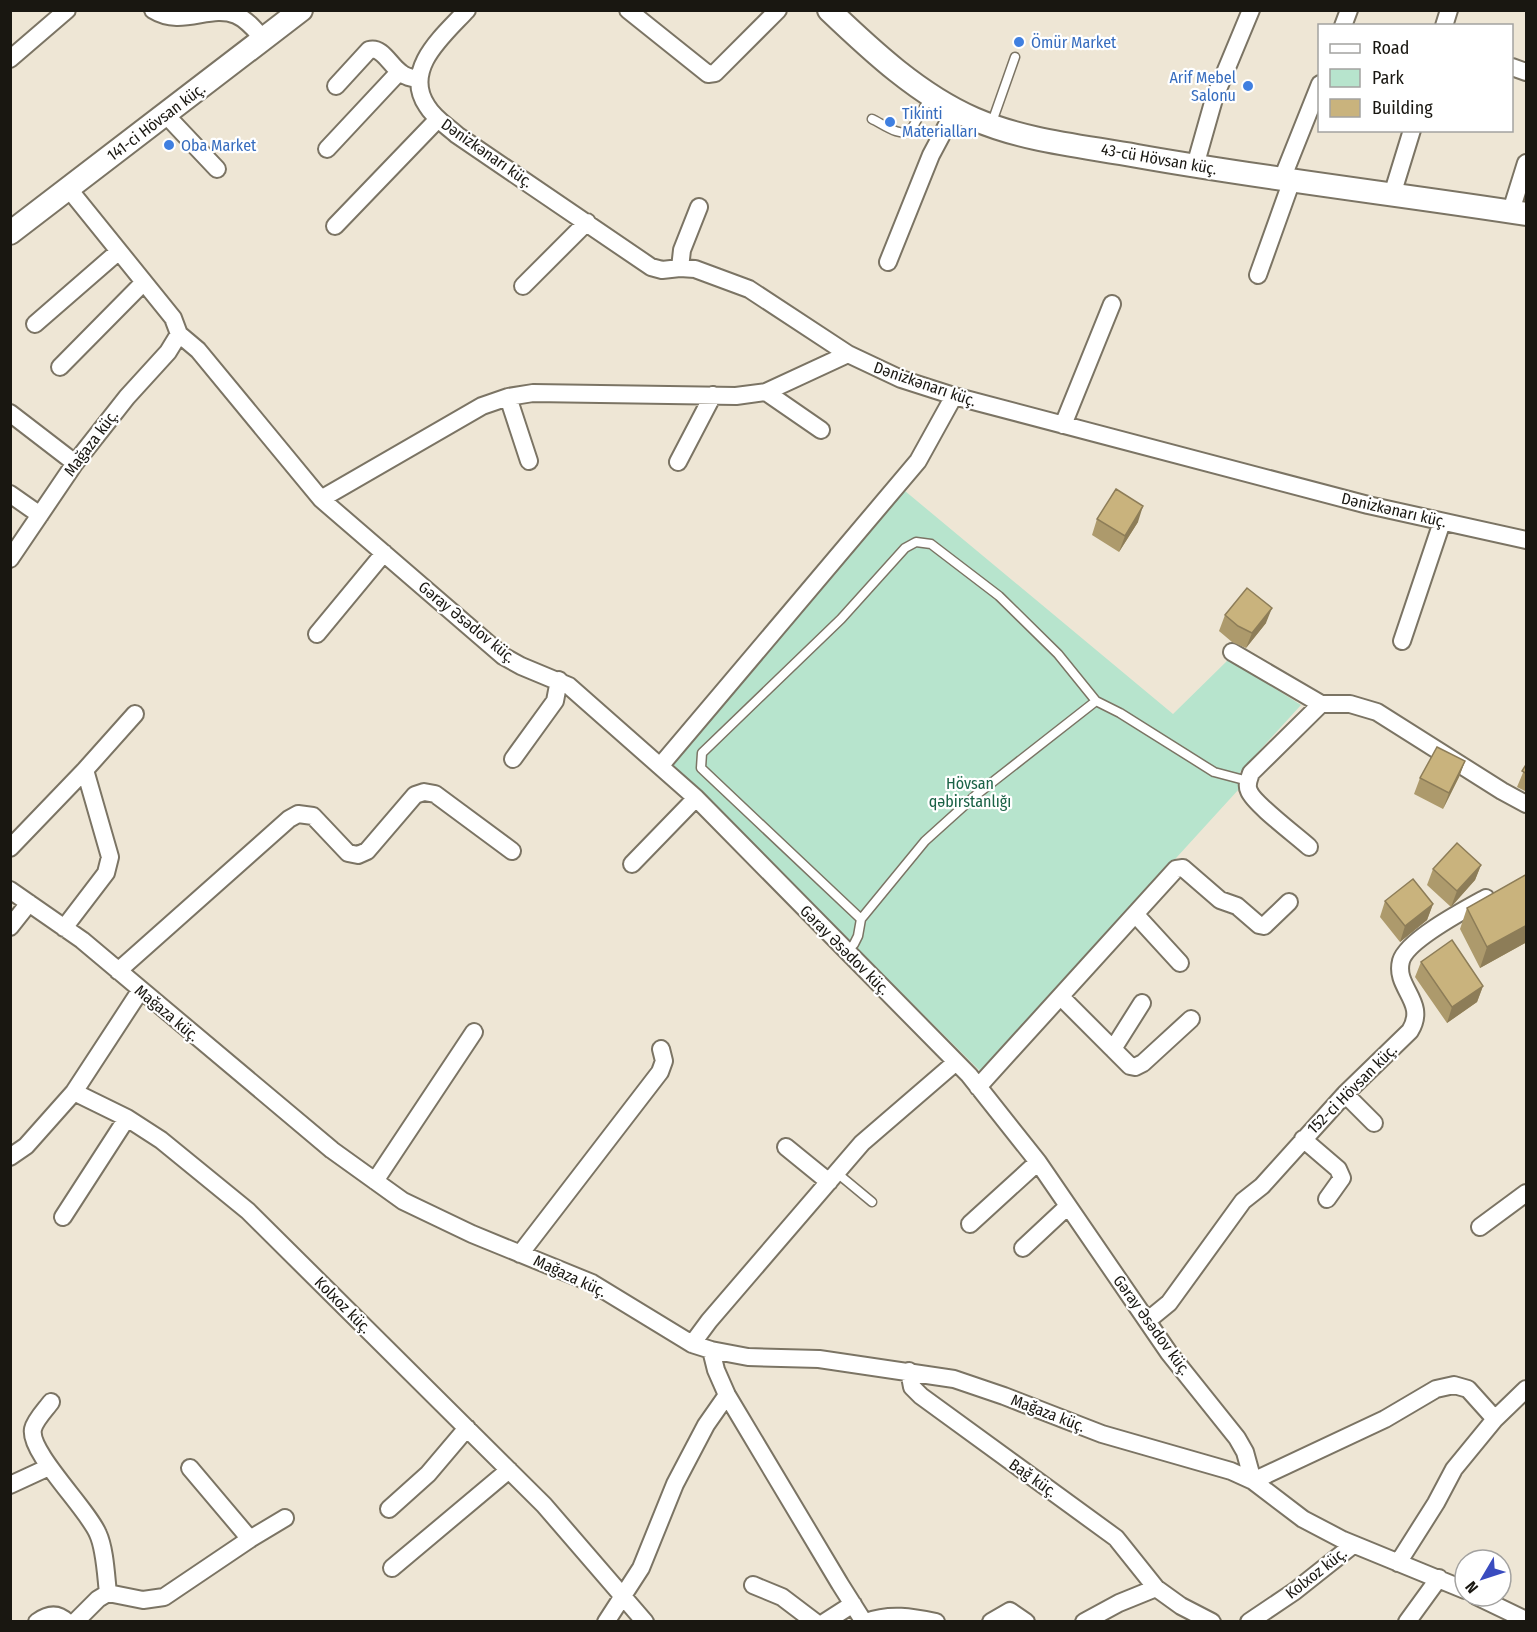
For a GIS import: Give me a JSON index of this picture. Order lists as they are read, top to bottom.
{
  "streets": {
    "main road": ["141-ci Hövsan küç.", "43-cü Hövsan küç."],
    "street": [
      "Dənizkənarı küç.",
      "Mağaza küç.",
      "Gəray Əsədov küç.",
      "152-ci Hövsan küç.",
      "Kolxoz küç.",
      "Bağ küç."
    ]
  },
  "crossings": [
    ["141-ci Hövsan küç.", "Gəray Əsədov küç."],
    ["Mağaza küç.", "Gəray Əsədov küç."],
    ["Mağaza küç.", "Bağ küç."],
    ["Gəray Əsədov küç.", "152-ci Hövsan küç."]
  ],
  "parks": ["Hövsan qəbirstanlığı"],
  "places": [
    "Ömür Market",
    "Arif Mebel Salonu",
    "Tikinti Materialları",
    "Oba Market"
  ],
  "legend": ["Road", "Park", "Building"],
  "north": "bottom left"
}
